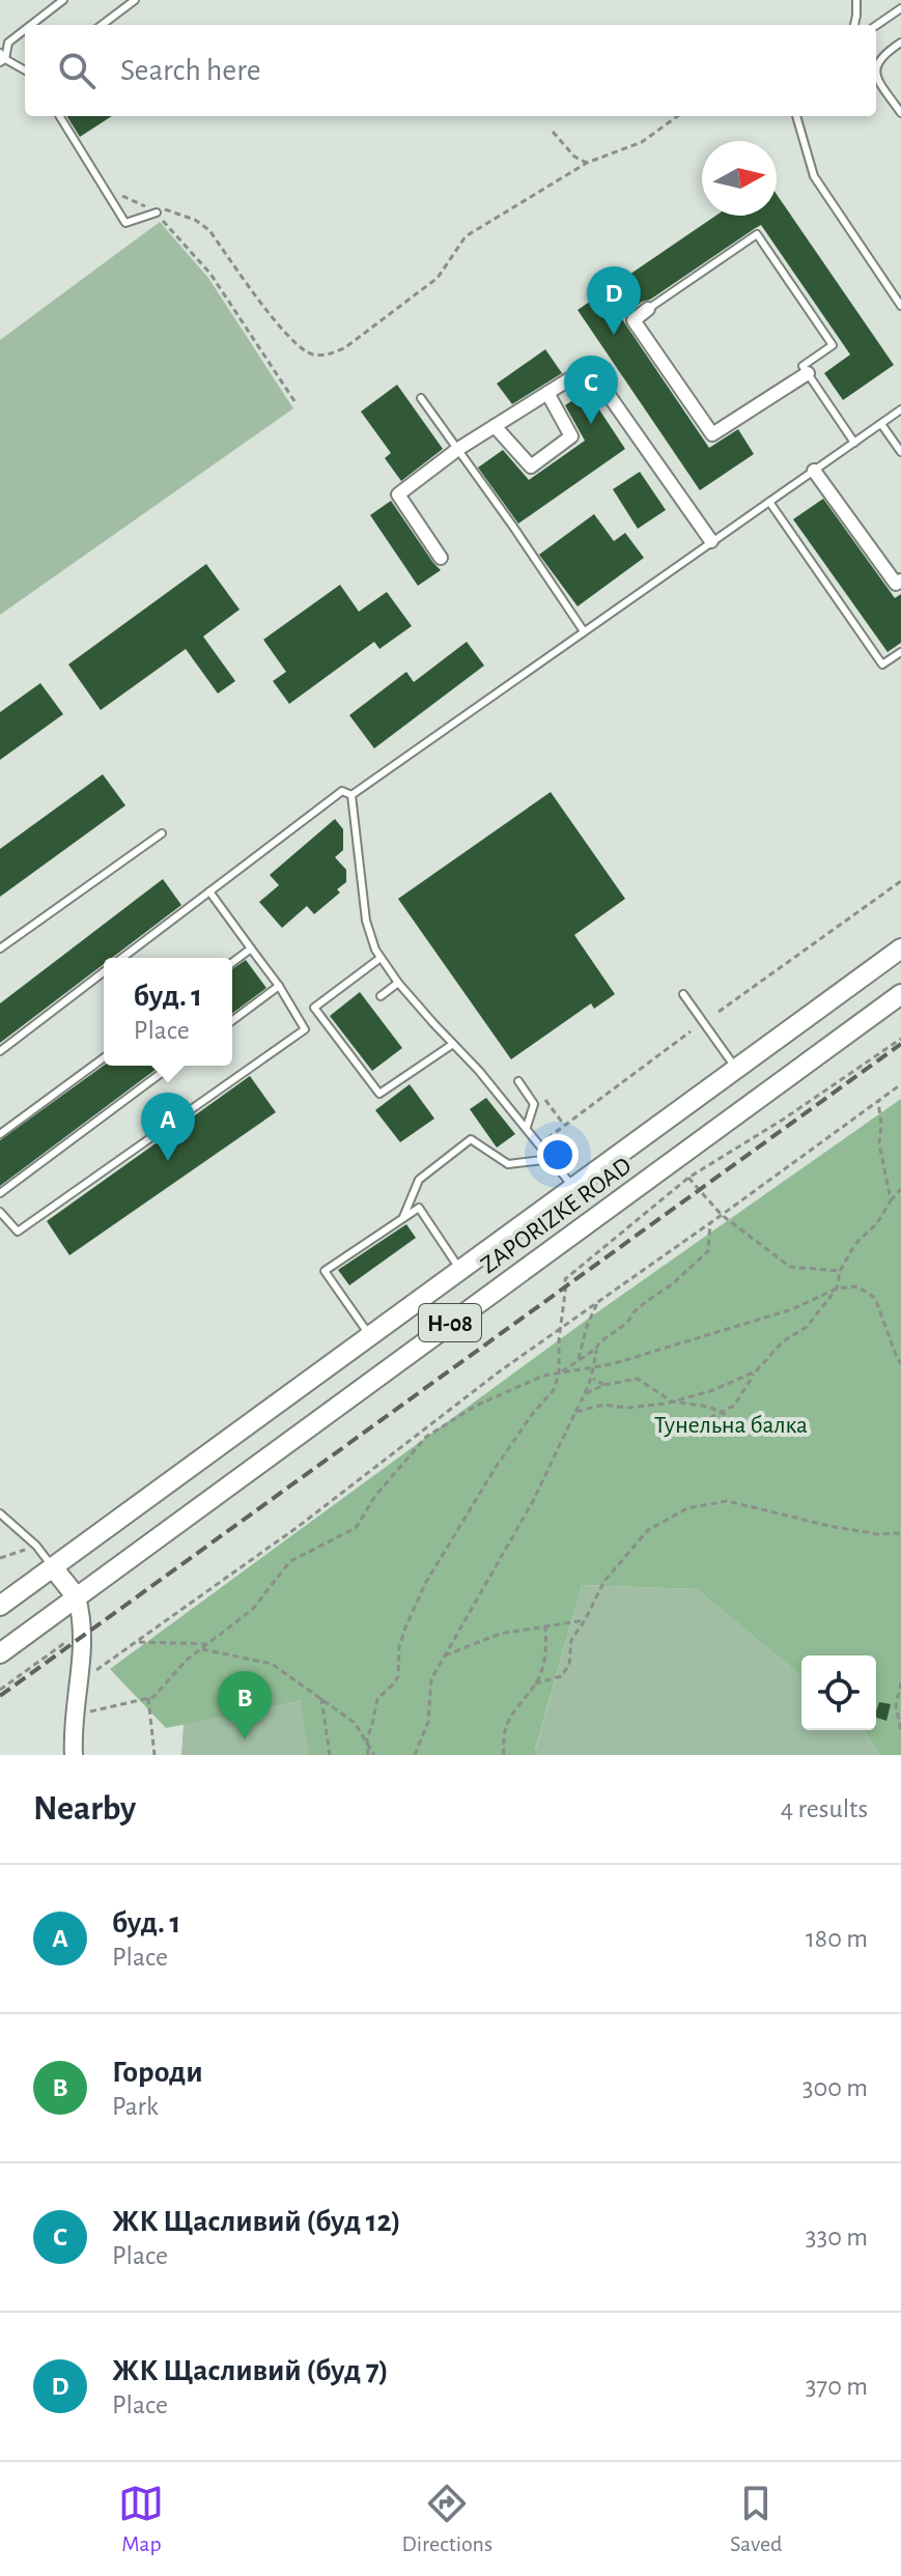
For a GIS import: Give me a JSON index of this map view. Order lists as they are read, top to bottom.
{
  "streets": {
    "main road": ["ZAPORIZKE ROAD", "Н-08"]
  },
  "parks": ["Тунельна балка"],
  "north": "right",
  "page": {
    "search": "Search here",
    "pins": [
      "D",
      "C",
      "A",
      "B"
    ],
    "popup": ["буд. 1", "Place"],
    "heading": ["Nearby", "4 results"],
    "list": [
      {
        "mark": "A",
        "name": "буд. 1",
        "note": "Place",
        "value": "180 m"
      },
      {
        "mark": "B",
        "name": "Городи",
        "note": "Park",
        "value": "300 m"
      },
      {
        "mark": "C",
        "name": "ЖК Щасливий (буд 12)",
        "note": "Place",
        "value": "330 m"
      },
      {
        "mark": "D",
        "name": "ЖК Щасливий (буд 7)",
        "note": "Place",
        "value": "370 m"
      }
    ],
    "nav": ["Map", "Directions", "Saved"]
  }
}
